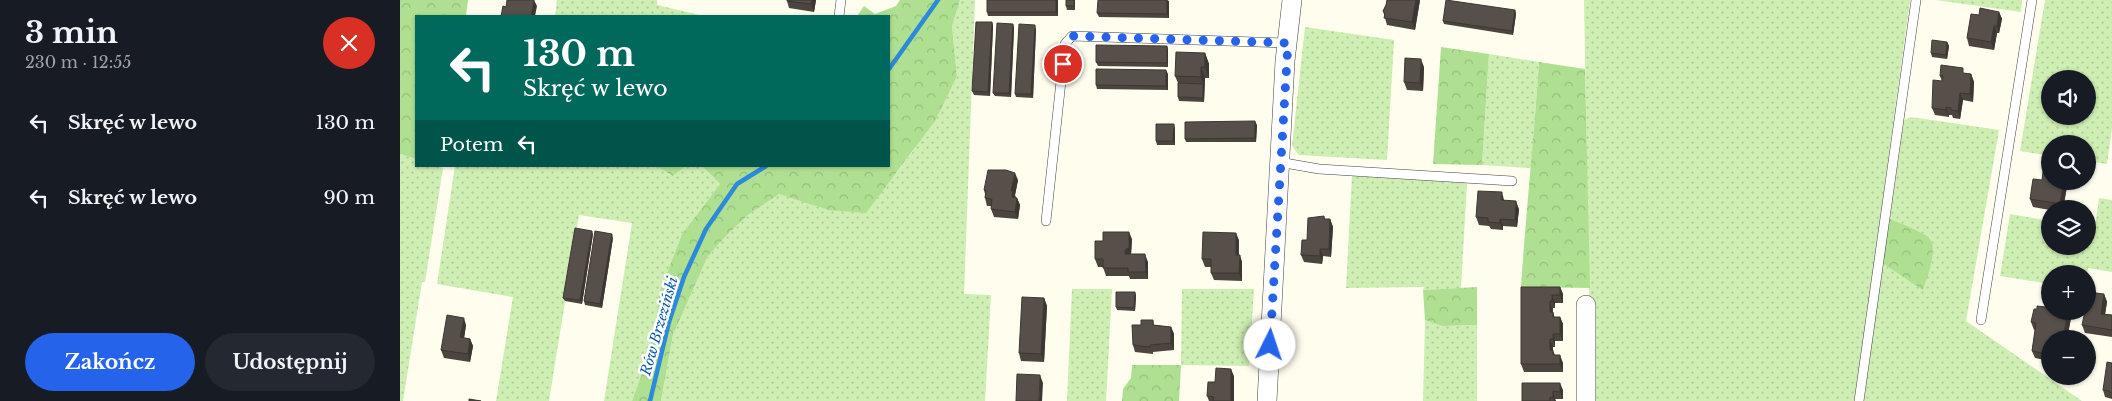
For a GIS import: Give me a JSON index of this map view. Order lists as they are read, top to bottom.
{
  "water": ["Rów Brzeziński"],
  "page": {
    "heading": ["3 min", "230 m · 12:55"],
    "turn": ["130 m", "Skręć w lewo"],
    "map_buttons": ["+", "−"],
    "list": [
      {
        "name": "Skręć w lewo",
        "value": "130 m"
      },
      {
        "name": "Skręć w lewo",
        "value": "90 m"
      }
    ],
    "then": "Potem",
    "buttons": ["Zakończ", "Udostępnij"]
  }
}
